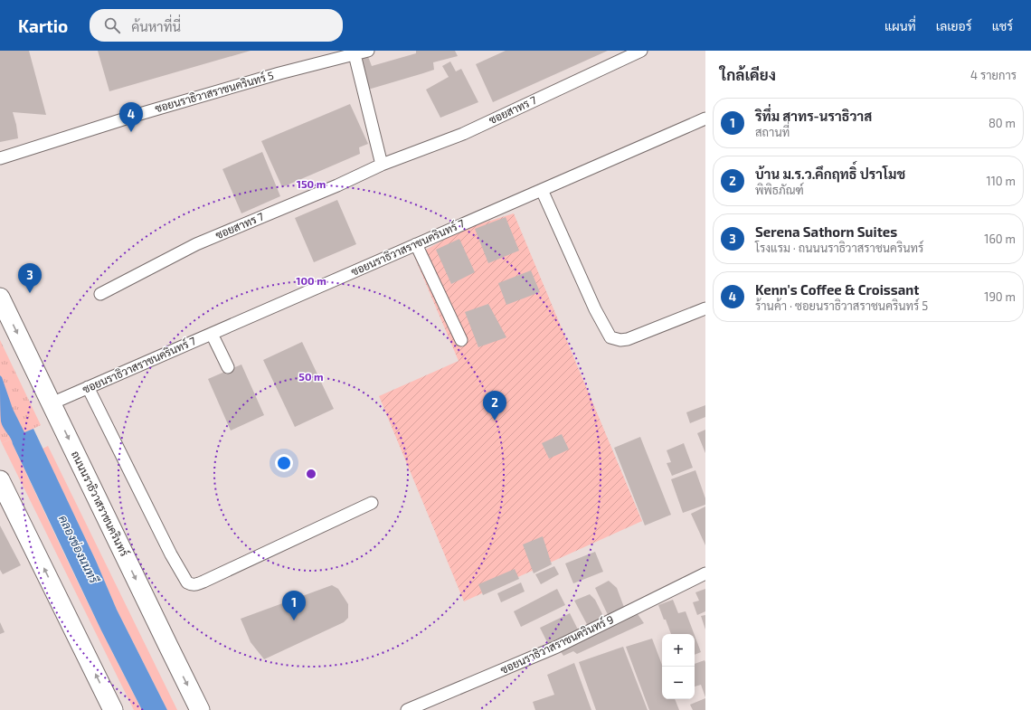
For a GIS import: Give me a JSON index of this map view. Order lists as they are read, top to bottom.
{
  "streets": {
    "main road": ["ถนนนราธิวาสราชนครินทร์"],
    "street": [
      "ซอยนราธิวาสราชนครินทร์ 5",
      "ซอยสาทร 7",
      "ซอยนราธิวาสราชนครินทร์ 7",
      "ซอยนราธิวาสราชนครินทร์ 9"
    ]
  },
  "crossings": [
    ["ซอยนราธิวาสราชนครินทร์ 7", "ถนนนราธิวาสราชนครินทร์"]
  ],
  "water": ["คลองช่องนนทรี"],
  "page": {
    "header": "Kartio",
    "search": "ค้นหาที่นี่",
    "nav": ["แผนที่", "เลเยอร์", "แชร์"],
    "heading": ["ใกล้เคียง", "4 รายการ"],
    "list": [
      {
        "mark": "1",
        "name": "ริทึ่ม สาทร-นราธิวาส",
        "note": "สถานที่",
        "value": "80 m"
      },
      {
        "mark": "2",
        "name": "บ้าน ม.ร.ว.คึกฤทธิ์ ปราโมช",
        "note": "พิพิธภัณฑ์",
        "value": "110 m"
      },
      {
        "mark": "3",
        "name": "Serena Sathorn Suites",
        "note": "โรงแรม · ถนนนราธิวาสราชนครินทร์",
        "value": "160 m"
      },
      {
        "mark": "4",
        "name": "Kenn's Coffee & Croissant",
        "note": "ร้านค้า · ซอยนราธิวาสราชนครินทร์ 5",
        "value": "190 m"
      }
    ],
    "pins": [
      "4",
      "3",
      "2",
      "1"
    ],
    "map_buttons": ["+", "−"]
  },
  "rings": ["150 m", "100 m", "50 m"]
}
